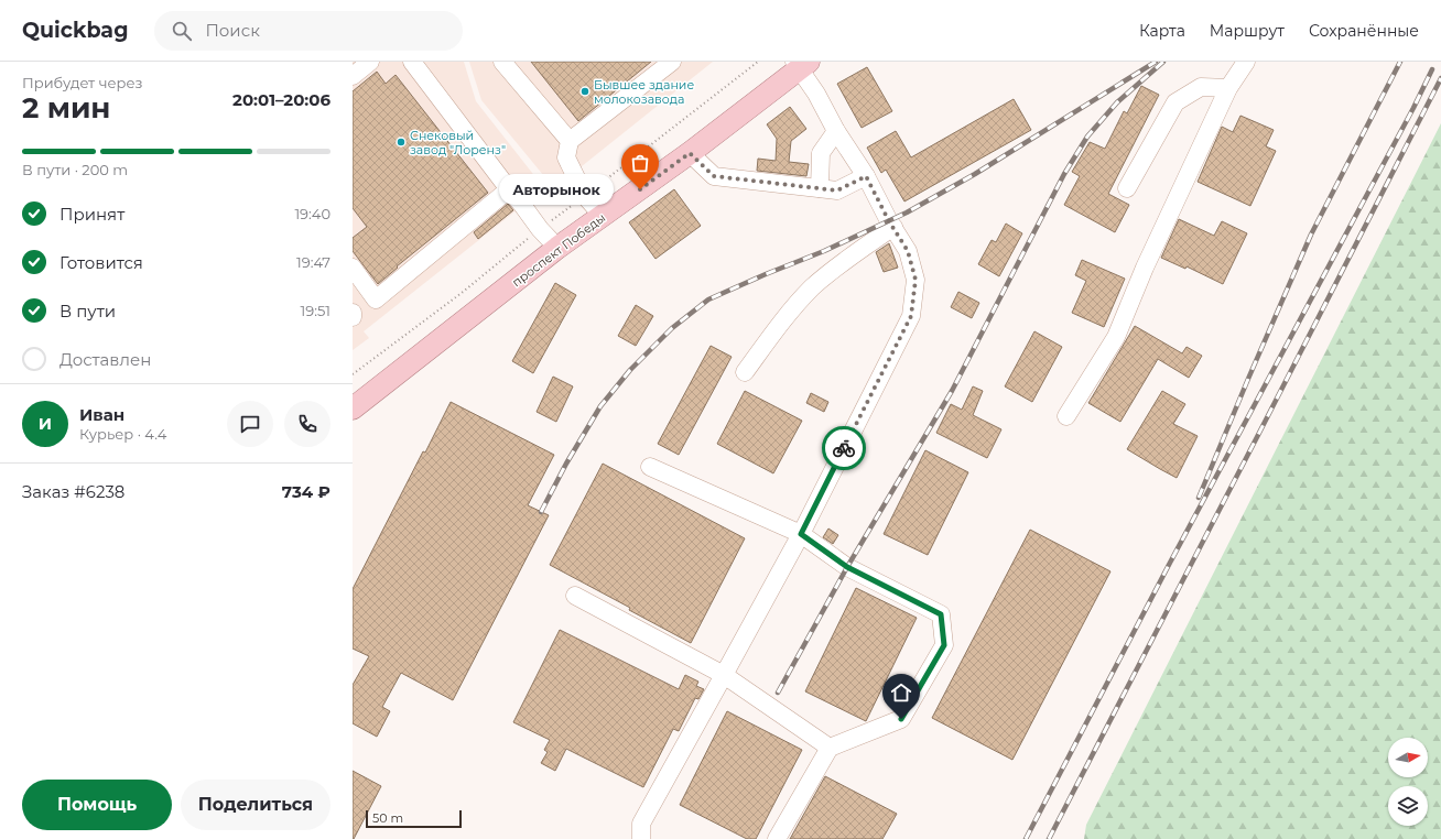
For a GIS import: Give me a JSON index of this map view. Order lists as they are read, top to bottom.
{
  "streets": {
    "main road": ["проспект Победы"]
  },
  "places": ["Бывшее здание молокозавода", "Снековый завод \"Лоренз\"", "Авторынок"],
  "scale_bar": "50 m",
  "north": "right",
  "page": {
    "header": "Quickbag",
    "search": "Поиск",
    "nav": ["Карта", "Маршрут", "Сохранённые"],
    "heading": ["2 мин", "Прибудет через", "20:01–20:06"],
    "panel": [
      "Иван",
      "Курьер · 4.4",
      "Заказ #6238",
      "734 ₽"
    ],
    "bar": "В пути · 200 m",
    "bubble": "Авторынок",
    "list": [
      ["Принят", "19:40"],
      ["Готовится", "19:47"],
      ["В пути", "19:51"],
      "Доставлен"
    ],
    "round": "И",
    "buttons": ["Помощь", "Поделиться"],
    "scale": "50 m"
  }
}
